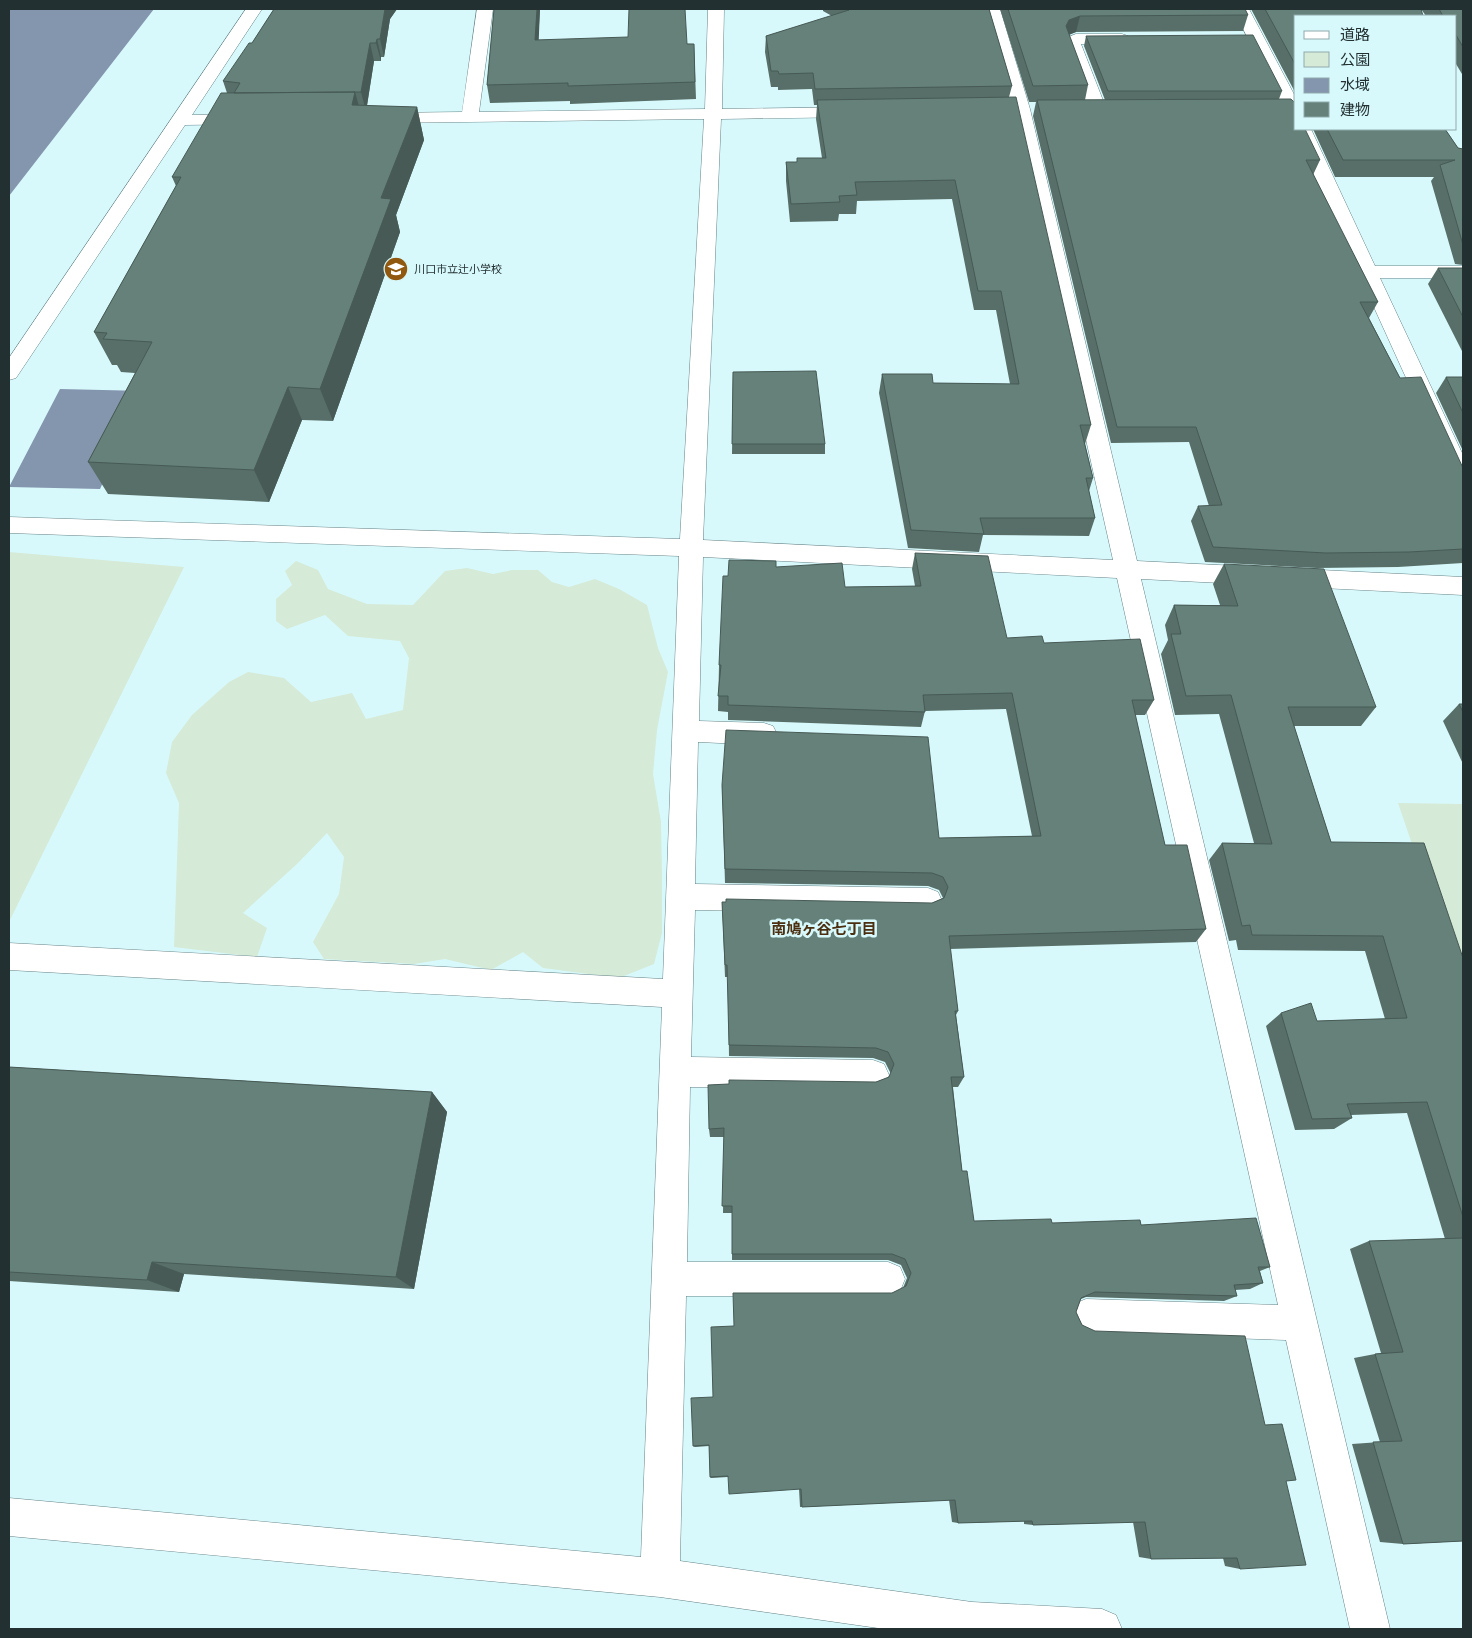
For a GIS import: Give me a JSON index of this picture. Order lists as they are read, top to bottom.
{
  "districts": ["南鳩ヶ谷七丁目"],
  "places": {
    "school or university": ["川口市立辻小学校"]
  },
  "legend": [
    "道路",
    "公園",
    "水域",
    "建物"
  ]
}
